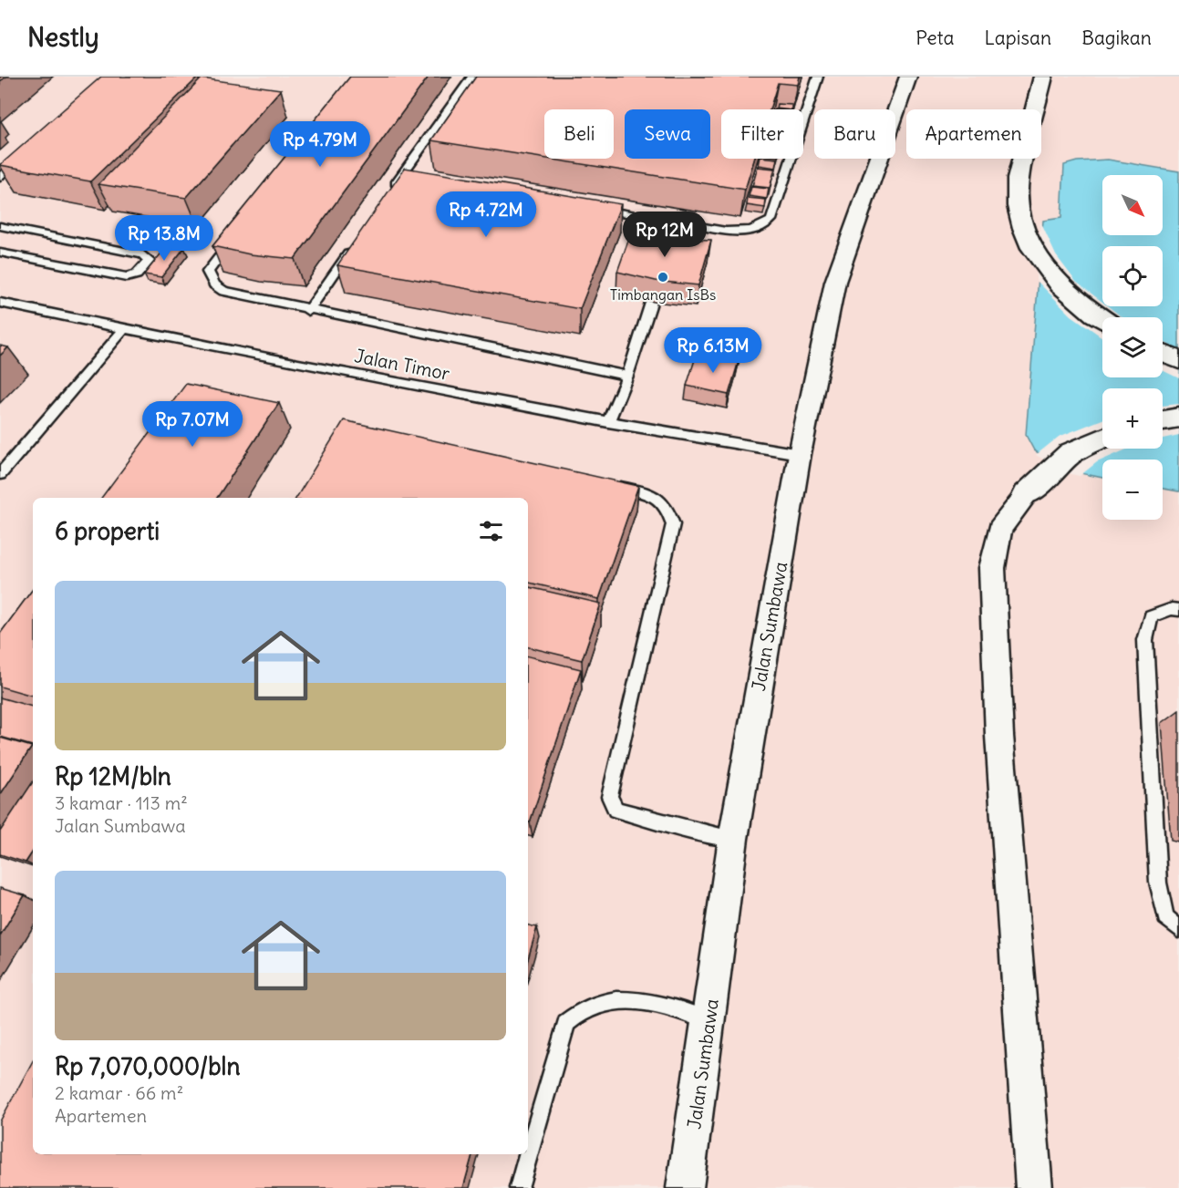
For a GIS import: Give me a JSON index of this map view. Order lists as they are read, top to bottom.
{
  "streets": {
    "street": ["Jalan Sumbawa"],
    "lane": ["Jalan Timor"]
  },
  "crossings": [
    ["Jalan Timor", "Jalan Sumbawa"]
  ],
  "places": ["Timbangan IsBs"],
  "north": "bottom right",
  "page": {
    "header": "Nestly",
    "nav": ["Peta", "Lapisan", "Bagikan"],
    "chip": [
      "Beli",
      "Sewa",
      "Filter",
      "Baru",
      "Apartemen"
    ],
    "price": [
      "Rp 4.79M",
      "Rp 4.72M",
      "Rp 12M",
      "Rp 13.8M",
      "Rp 6.13M",
      "Rp 7.07M"
    ],
    "map_buttons": ["+", "−"],
    "heading": "6 properti",
    "list": [
      {
        "name": "Rp 12M/bln",
        "note": "3 kamar · 113 m² · Jalan Sumbawa"
      },
      {
        "name": "Rp 7,070,000/bln",
        "note": "2 kamar · 66 m² · Apartemen"
      }
    ]
  }
}
